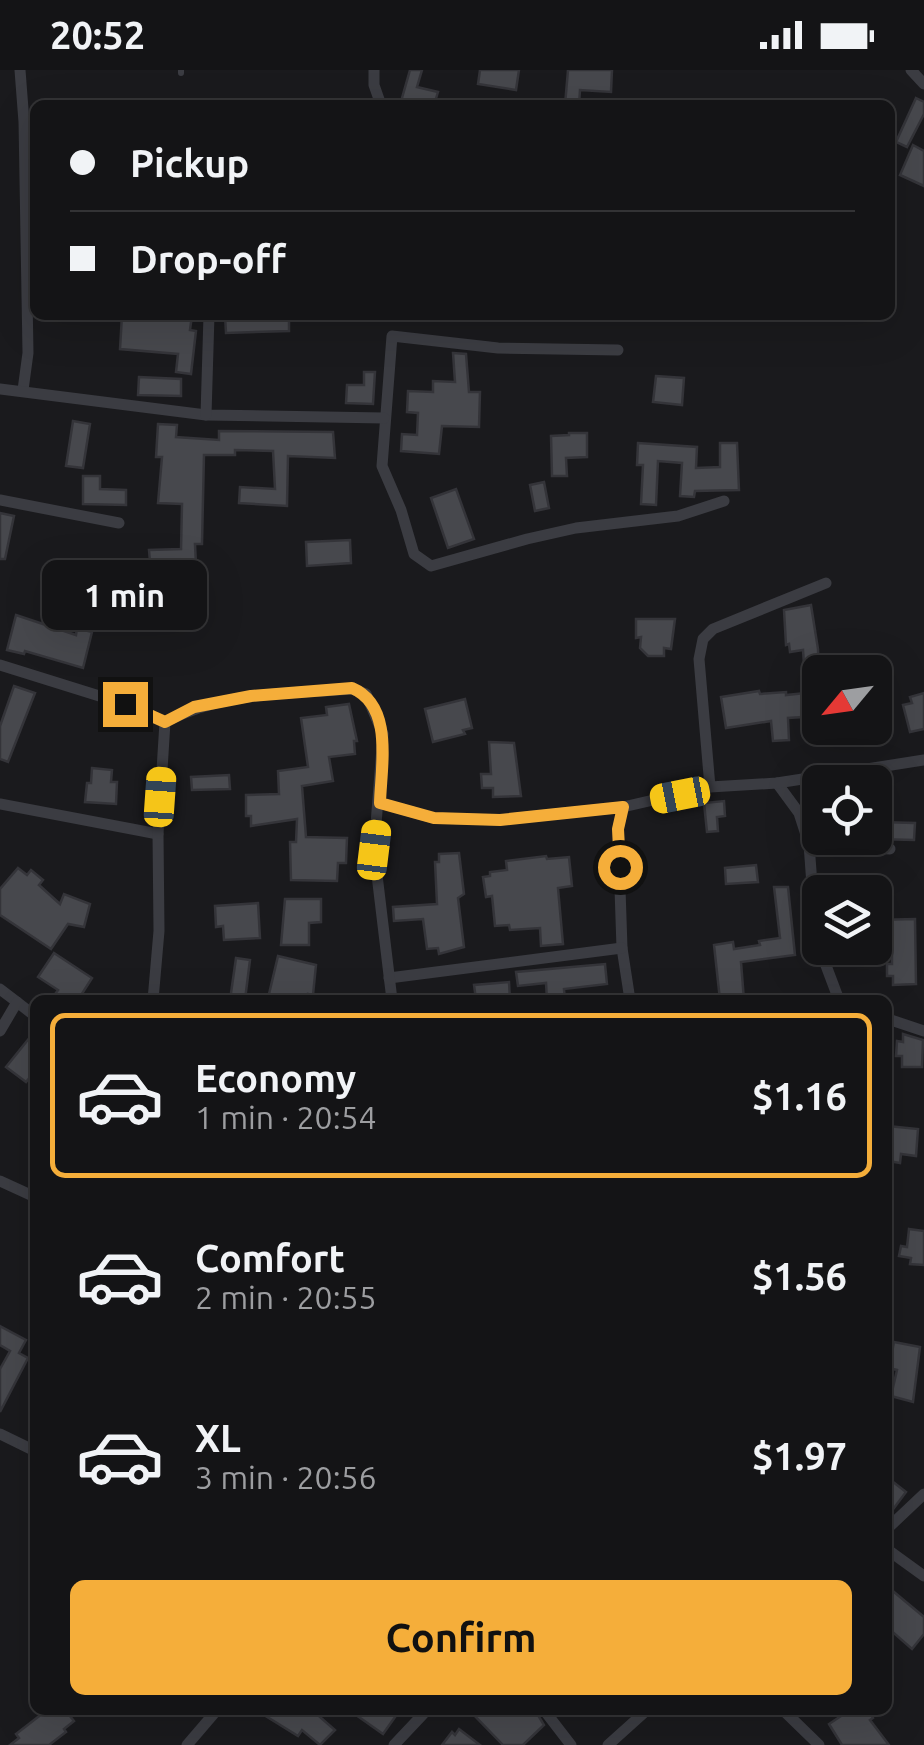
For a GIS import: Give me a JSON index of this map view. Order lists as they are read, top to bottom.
{
  "north": "bottom left",
  "page": {
    "status": "20:52",
    "banner": ["Pickup", "Drop-off"],
    "bubble": "1 min",
    "list": [
      {
        "name": "Economy",
        "note": "1 min · 20:54",
        "value": "$1.16"
      },
      {
        "name": "Comfort",
        "note": "2 min · 20:55",
        "value": "$1.56"
      },
      {
        "name": "XL",
        "note": "3 min · 20:56",
        "value": "$1.97"
      }
    ],
    "buttons": "Confirm"
  }
}
